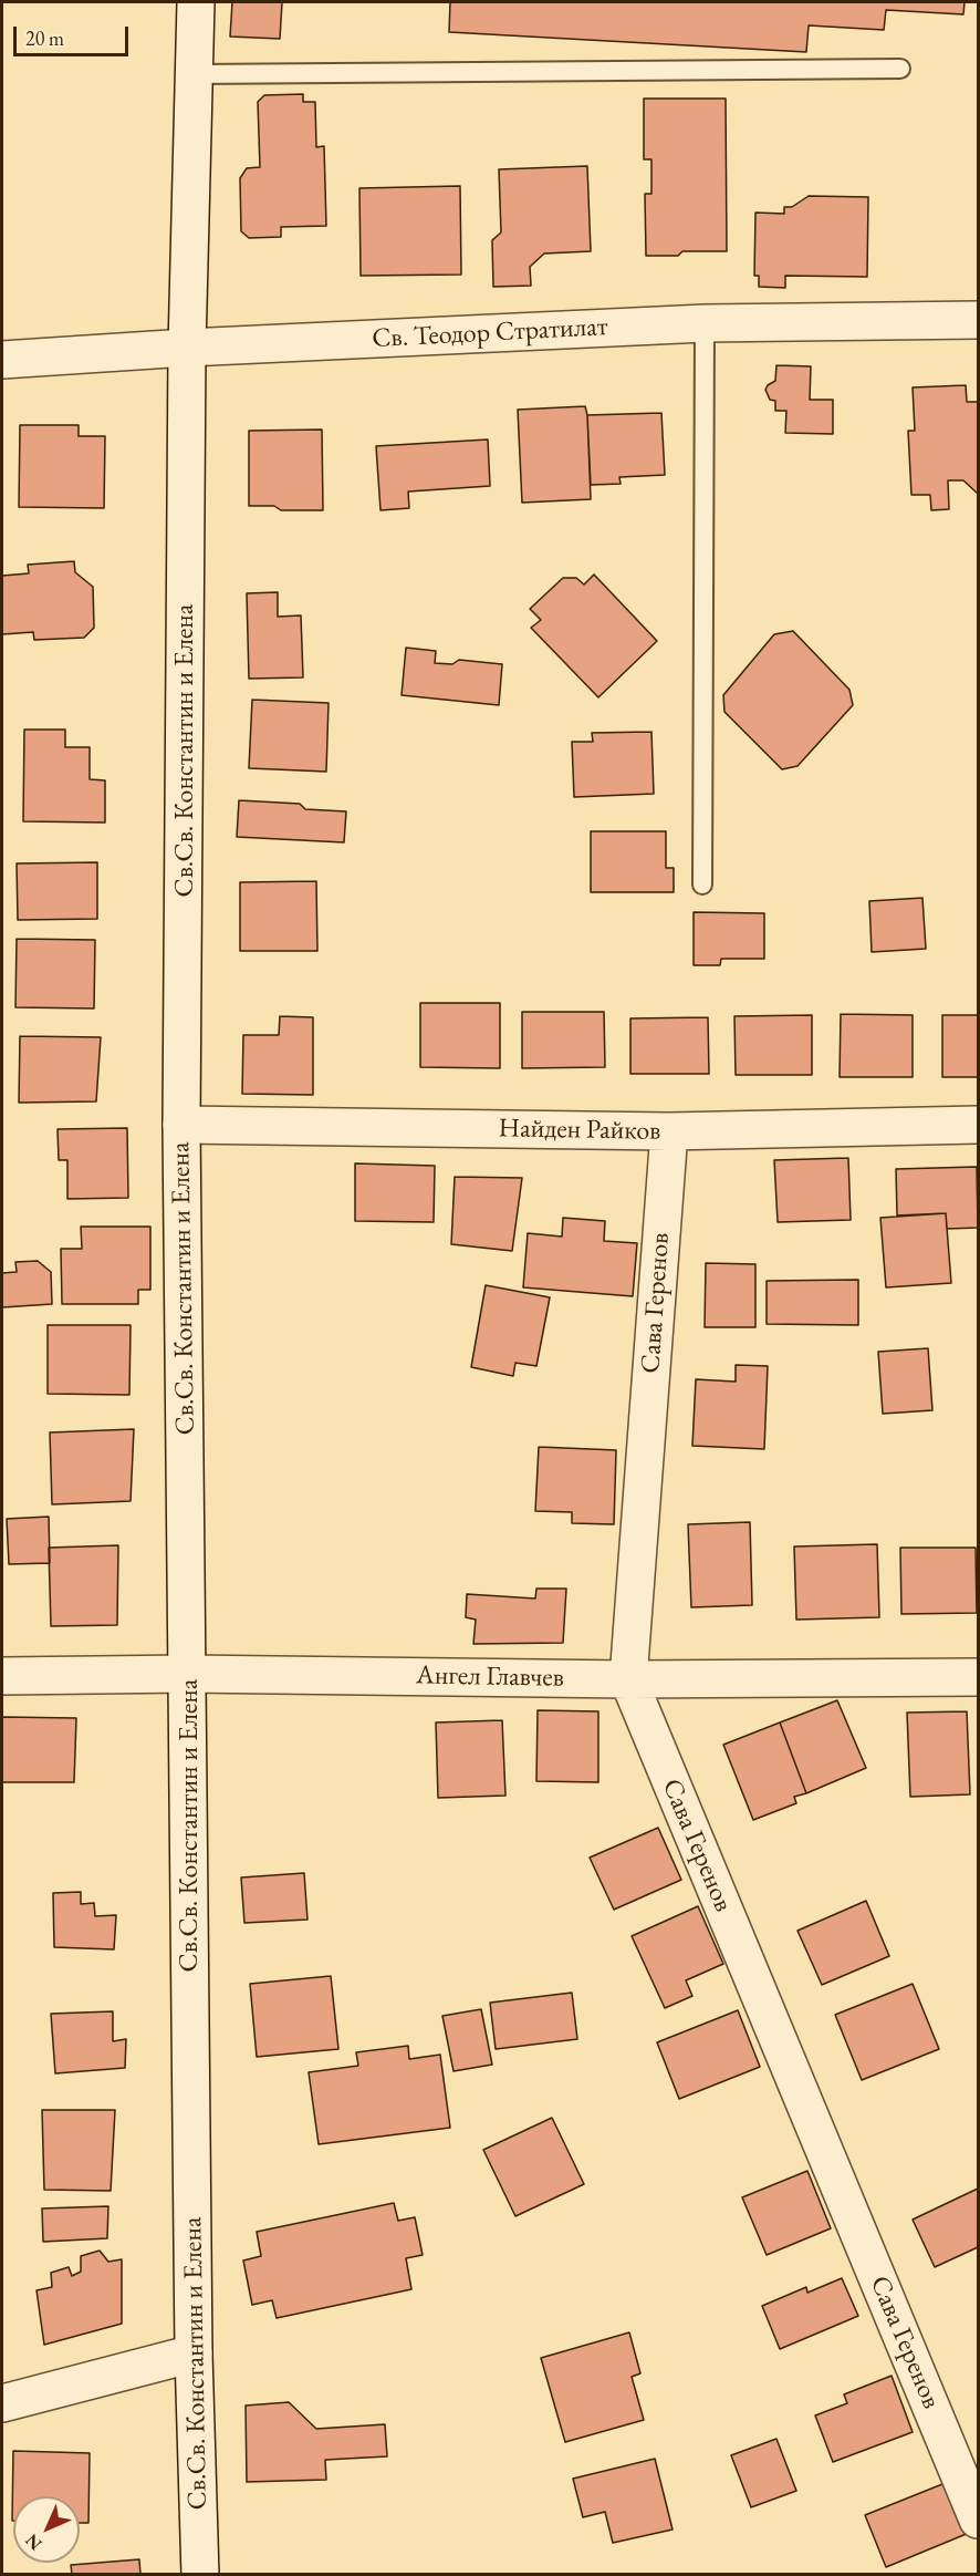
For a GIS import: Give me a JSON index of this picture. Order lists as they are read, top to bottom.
{
  "streets": {
    "street": [
      "Св. Теодор Стратилат",
      "Св.Св. Константин и Елена",
      "Найден Райков",
      "Сава Геренов",
      "Ангел Главчев"
    ]
  },
  "crossings": [
    ["Св. Теодор Стратилат", "Св.Св. Константин и Елена"],
    ["Св.Св. Константин и Елена", "Найден Райков"],
    ["Св.Св. Константин и Елена", "Ангел Главчев"],
    ["Найден Райков", "Сава Геренов"],
    ["Сава Геренов", "Ангел Главчев"]
  ],
  "scale_bar": "20 m",
  "north": "bottom left"
}
